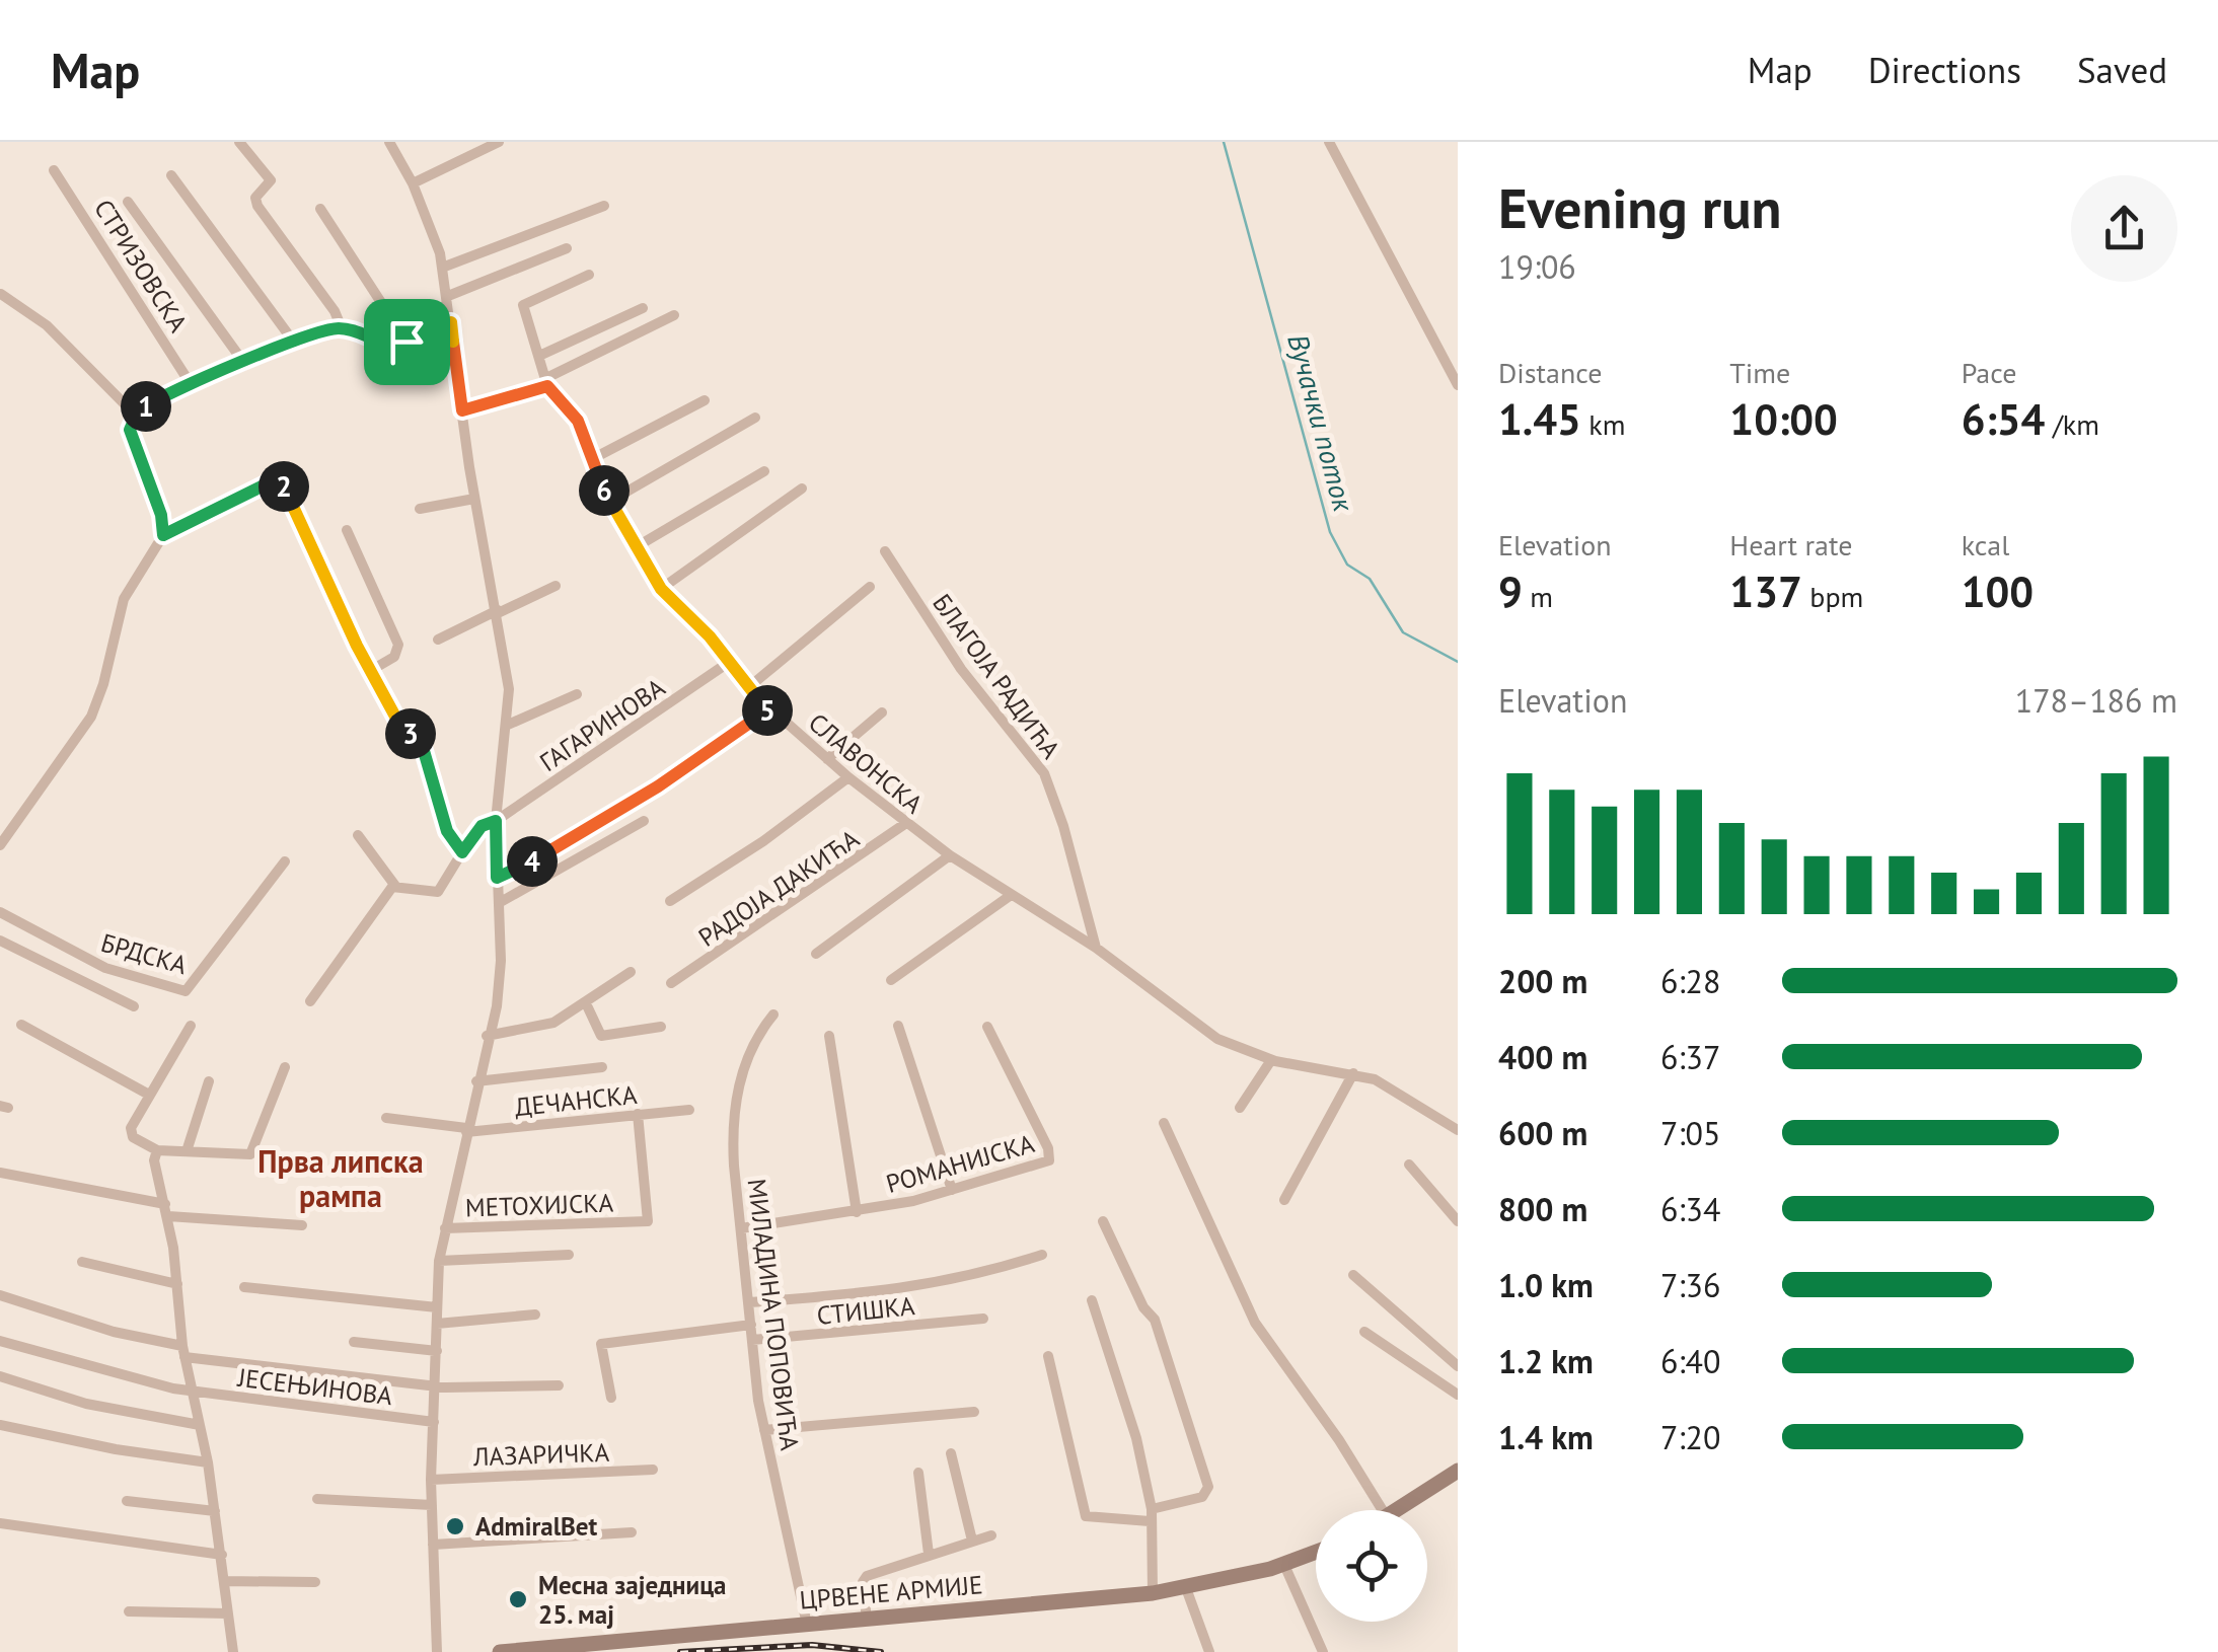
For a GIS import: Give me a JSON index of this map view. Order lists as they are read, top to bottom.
{
  "streets": {
    "main road": ["ЦРВЕНЕ АРМИЈЕ"],
    "street": [
      "СТРИЗОВСКА",
      "БЛАГОЈА РАДИЋА",
      "ГАГАРИНОВА",
      "СЛАВОНСКА",
      "РАДОЈА ДАКИЋА",
      "БРДСКА",
      "ДЕЧАНСКА",
      "РОМАНИЈСКА",
      "МЕТОХИЈСКА",
      "СТИШКА",
      "МИЛАДИНА ПОПОВИЋА",
      "ЈЕСЕЊИНОВА",
      "ЛАЗАРИЧКА"
    ]
  },
  "crossings": [
    ["БЛАГОЈА РАДИЋА", "СЛАВОНСКА"],
    ["ГАГАРИНОВА", "СЛАВОНСКА"],
    ["СЛАВОНСКА", "РАДОЈА ДАКИЋА"],
    ["ДЕЧАНСКА", "МЕТОХИЈСКА"],
    ["РОМАНИЈСКА", "МИЛАДИНА ПОПОВИЋА"],
    ["СТИШКА", "МИЛАДИНА ПОПОВИЋА"],
    ["МИЛАДИНА ПОПОВИЋА", "ЦРВЕНЕ АРМИЈЕ"]
  ],
  "districts": ["Прва липска рампа"],
  "water": ["Вучачки поток"],
  "places": ["AdmiralBet", "Месна заједница 25. мај"],
  "page": {
    "header": "Map",
    "nav": ["Map", "Directions", "Saved"],
    "heading": ["Evening run", "19:06"],
    "stats": [
      ["Distance", "1.45 km"],
      ["Time", "10:00"],
      ["Pace", "6:54 /km"],
      ["Elevation", "9 m"],
      ["Heart rate", "137 bpm"],
      ["kcal", "100"]
    ],
    "pins": [
      "1",
      "2",
      "6",
      "5",
      "3",
      "4"
    ],
    "chart": ["Elevation", "178–186 m"],
    "list": [
      {
        "name": "200 m",
        "note": "6:28"
      },
      {
        "name": "400 m",
        "note": "6:37"
      },
      {
        "name": "600 m",
        "note": "7:05"
      },
      {
        "name": "800 m",
        "note": "6:34"
      },
      {
        "name": "1.0 km",
        "note": "7:36"
      },
      {
        "name": "1.2 km",
        "note": "6:40"
      },
      {
        "name": "1.4 km",
        "note": "7:20"
      }
    ]
  }
}
